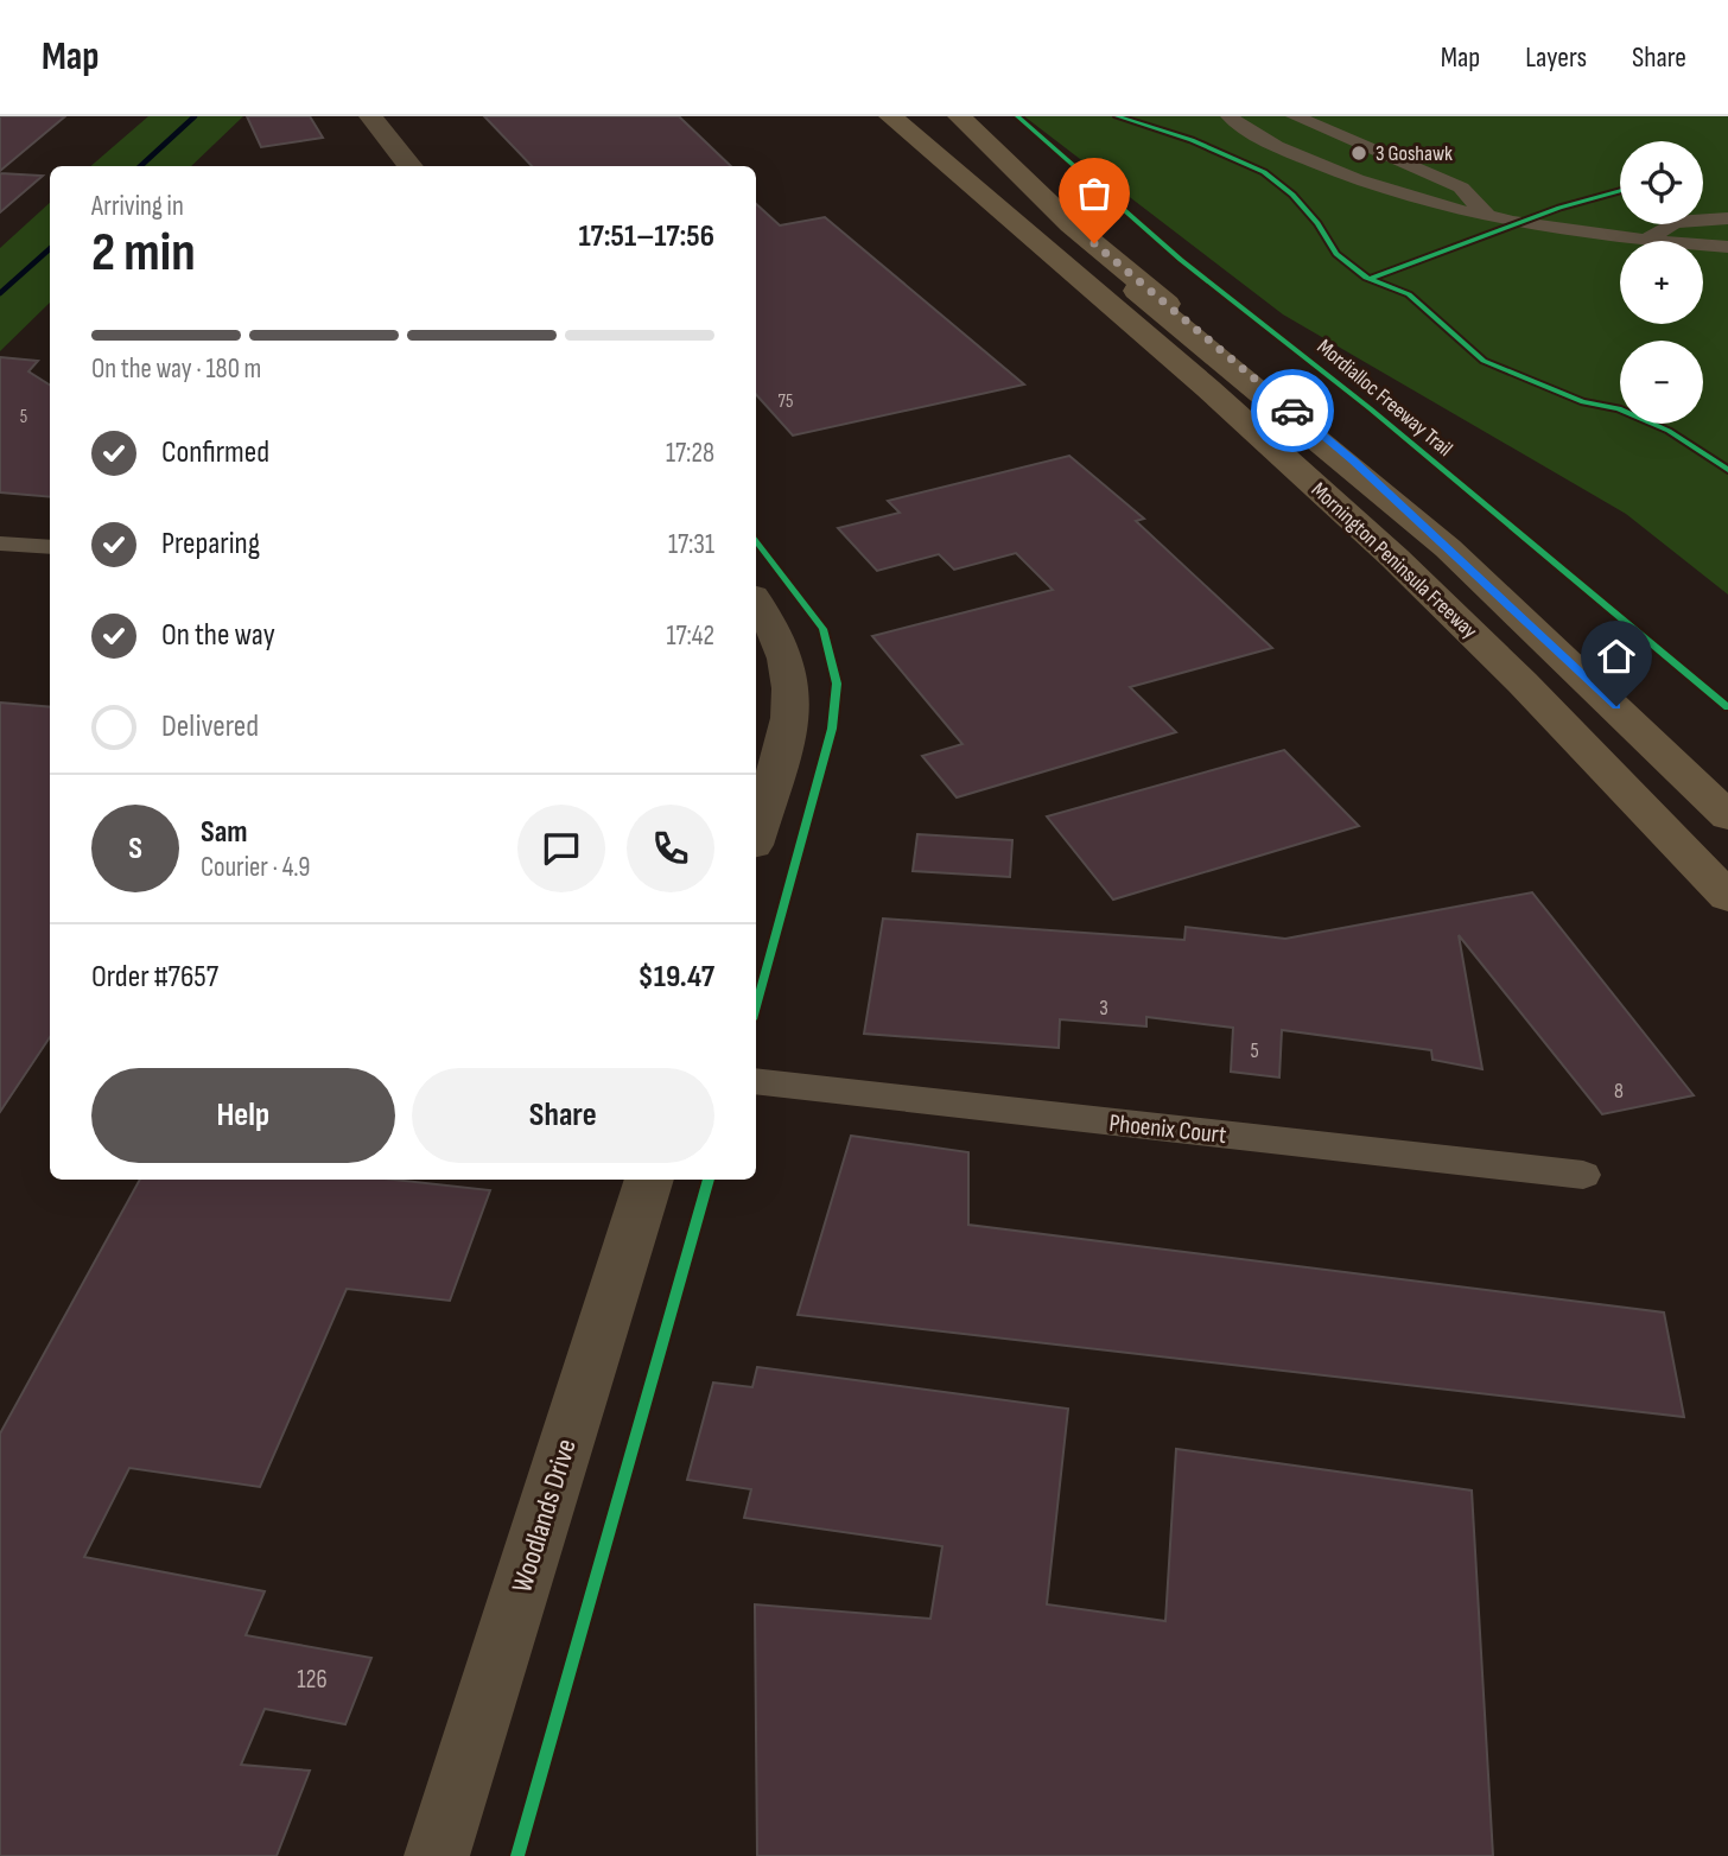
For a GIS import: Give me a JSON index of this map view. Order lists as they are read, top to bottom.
{
  "streets": {
    "highway": ["Mornington Peninsula Freeway"],
    "street": ["Phoenix Court", "Woodlands Drive"],
    "cycle path": ["Mordialloc Freeway Trail"]
  },
  "places": ["3 Goshawk"],
  "house_numbers": [
    "75",
    "5",
    "3",
    "5",
    "8",
    "126"
  ],
  "page": {
    "header": "Map",
    "nav": ["Map", "Layers", "Share"],
    "map_buttons": ["+", "−"],
    "heading": ["2 min", "Arriving in", "17:51–17:56"],
    "panel": [
      "Sam",
      "Courier · 4.9",
      "Order #7657",
      "$19.47"
    ],
    "bar": "On the way · 180 m",
    "list": [
      ["Confirmed", "17:28"],
      ["Preparing", "17:31"],
      ["On the way", "17:42"],
      "Delivered"
    ],
    "round": "S",
    "buttons": ["Help", "Share"]
  }
}
